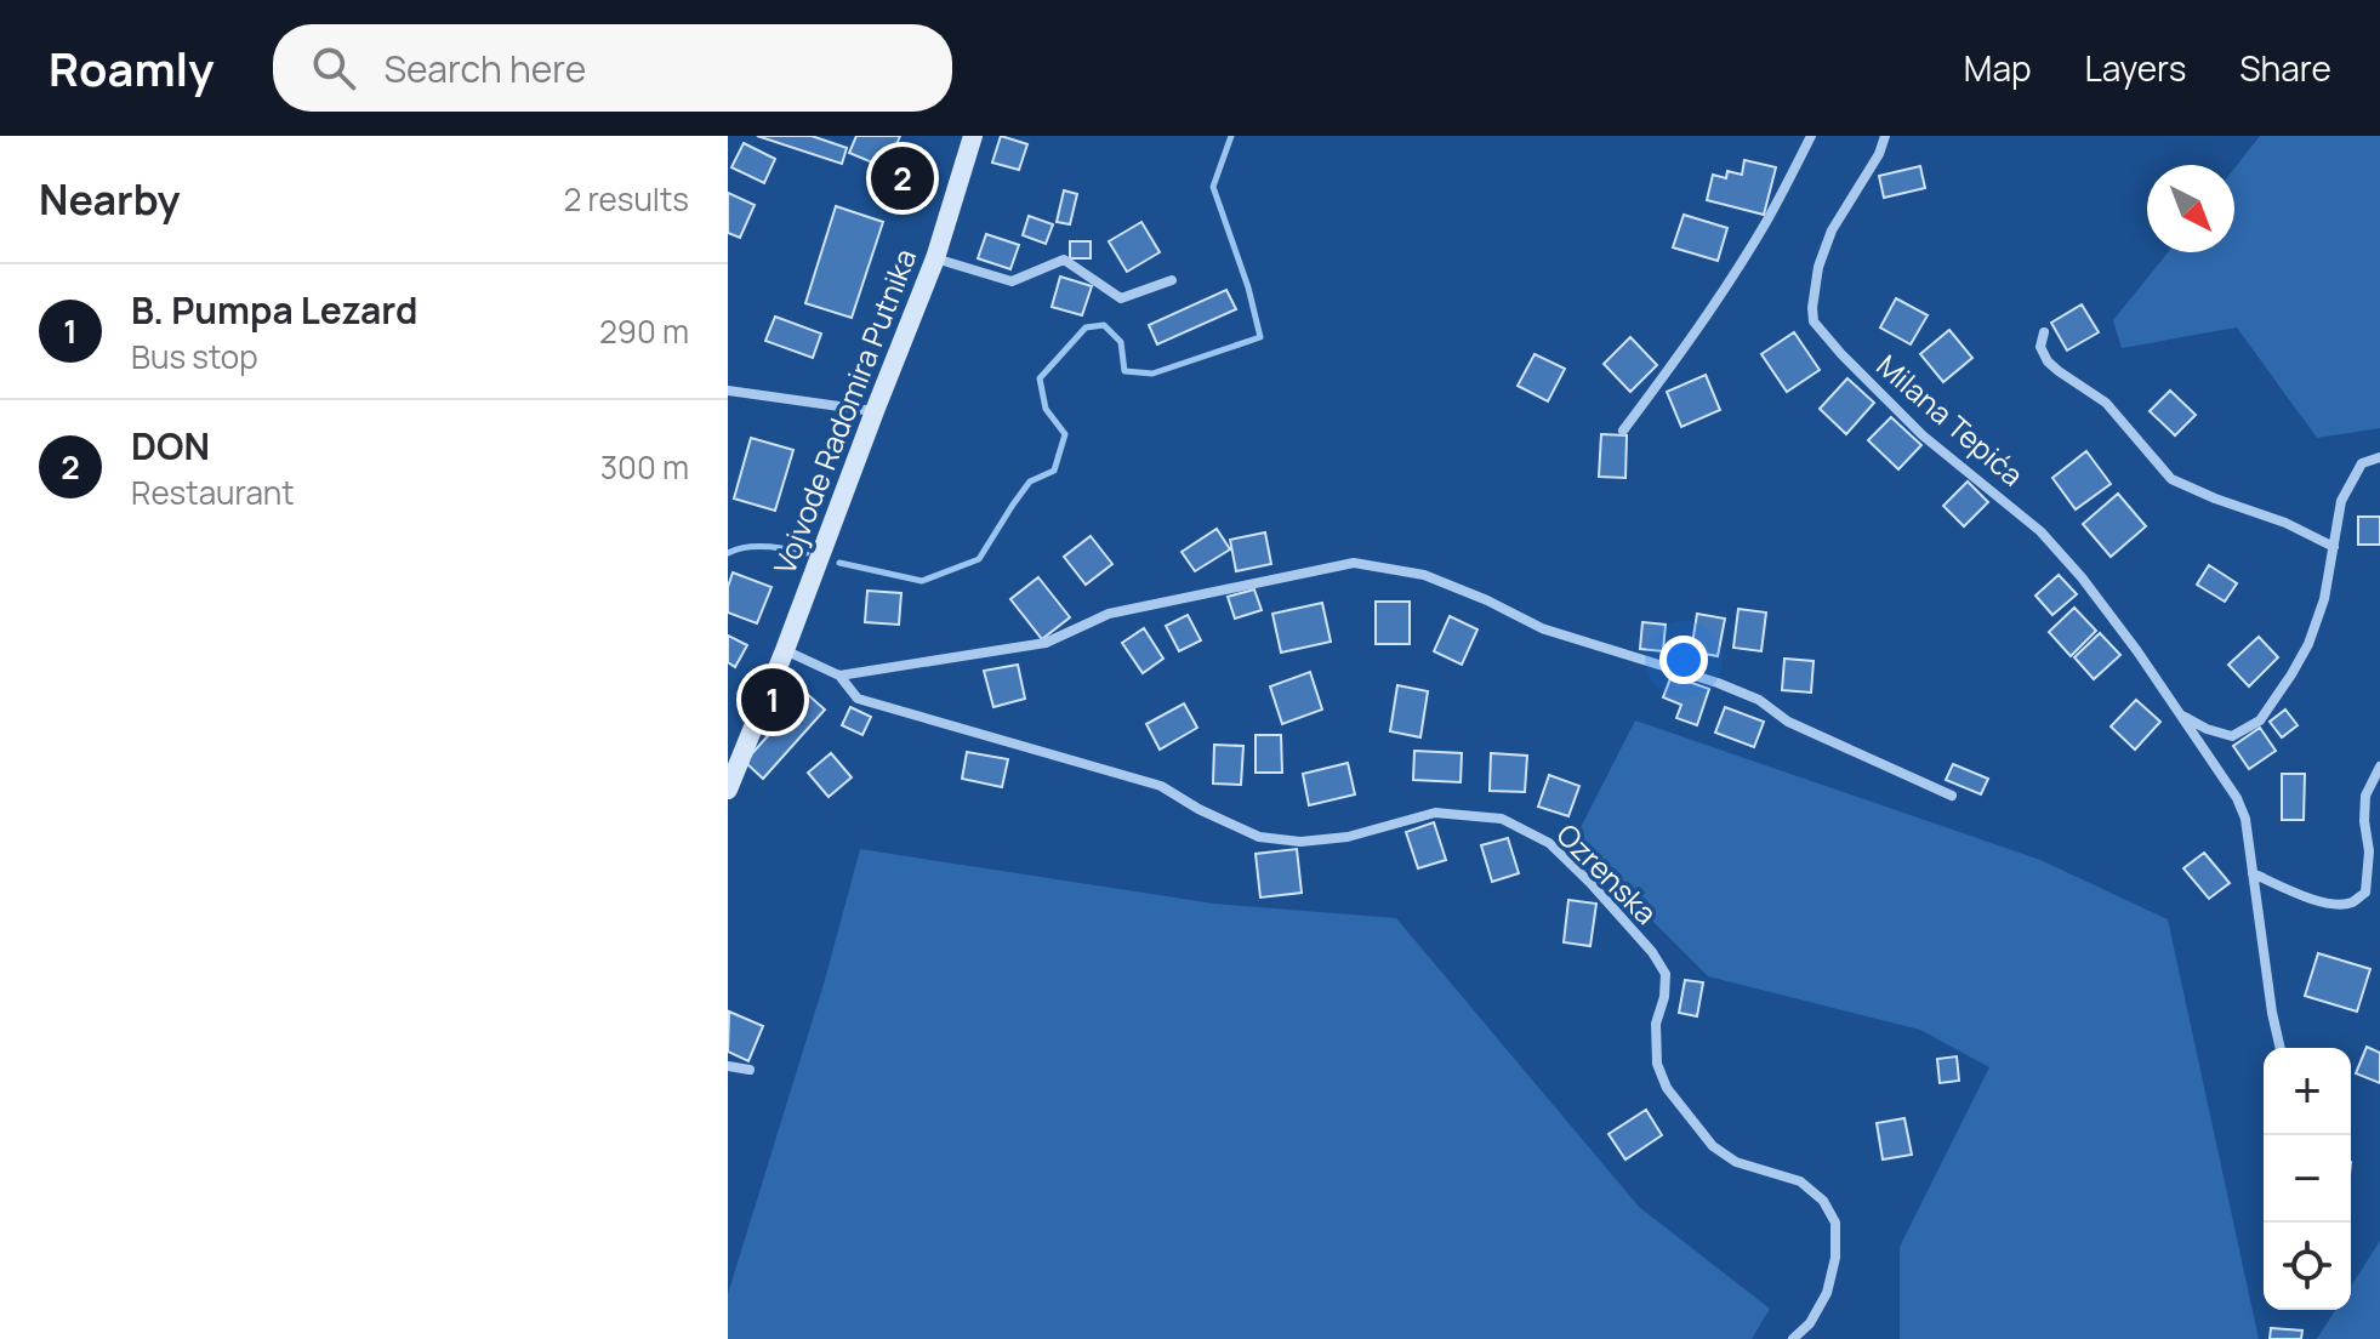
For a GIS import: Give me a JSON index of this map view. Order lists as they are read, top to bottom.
{
  "streets": {
    "main road": ["Vojvode Radomira Putnika"],
    "street": ["Milana Tepića", "Ozrenska"]
  },
  "north": "bottom right",
  "page": {
    "header": "Roamly",
    "search": "Search here",
    "nav": ["Map", "Layers", "Share"],
    "heading": ["Nearby", "2 results"],
    "pins": ["2", "1"],
    "list": [
      {
        "mark": "1",
        "name": "B. Pumpa Lezard",
        "note": "Bus stop",
        "value": "290 m"
      },
      {
        "mark": "2",
        "name": "DON",
        "note": "Restaurant",
        "value": "300 m"
      }
    ],
    "map_buttons": ["+", "−"]
  }
}
